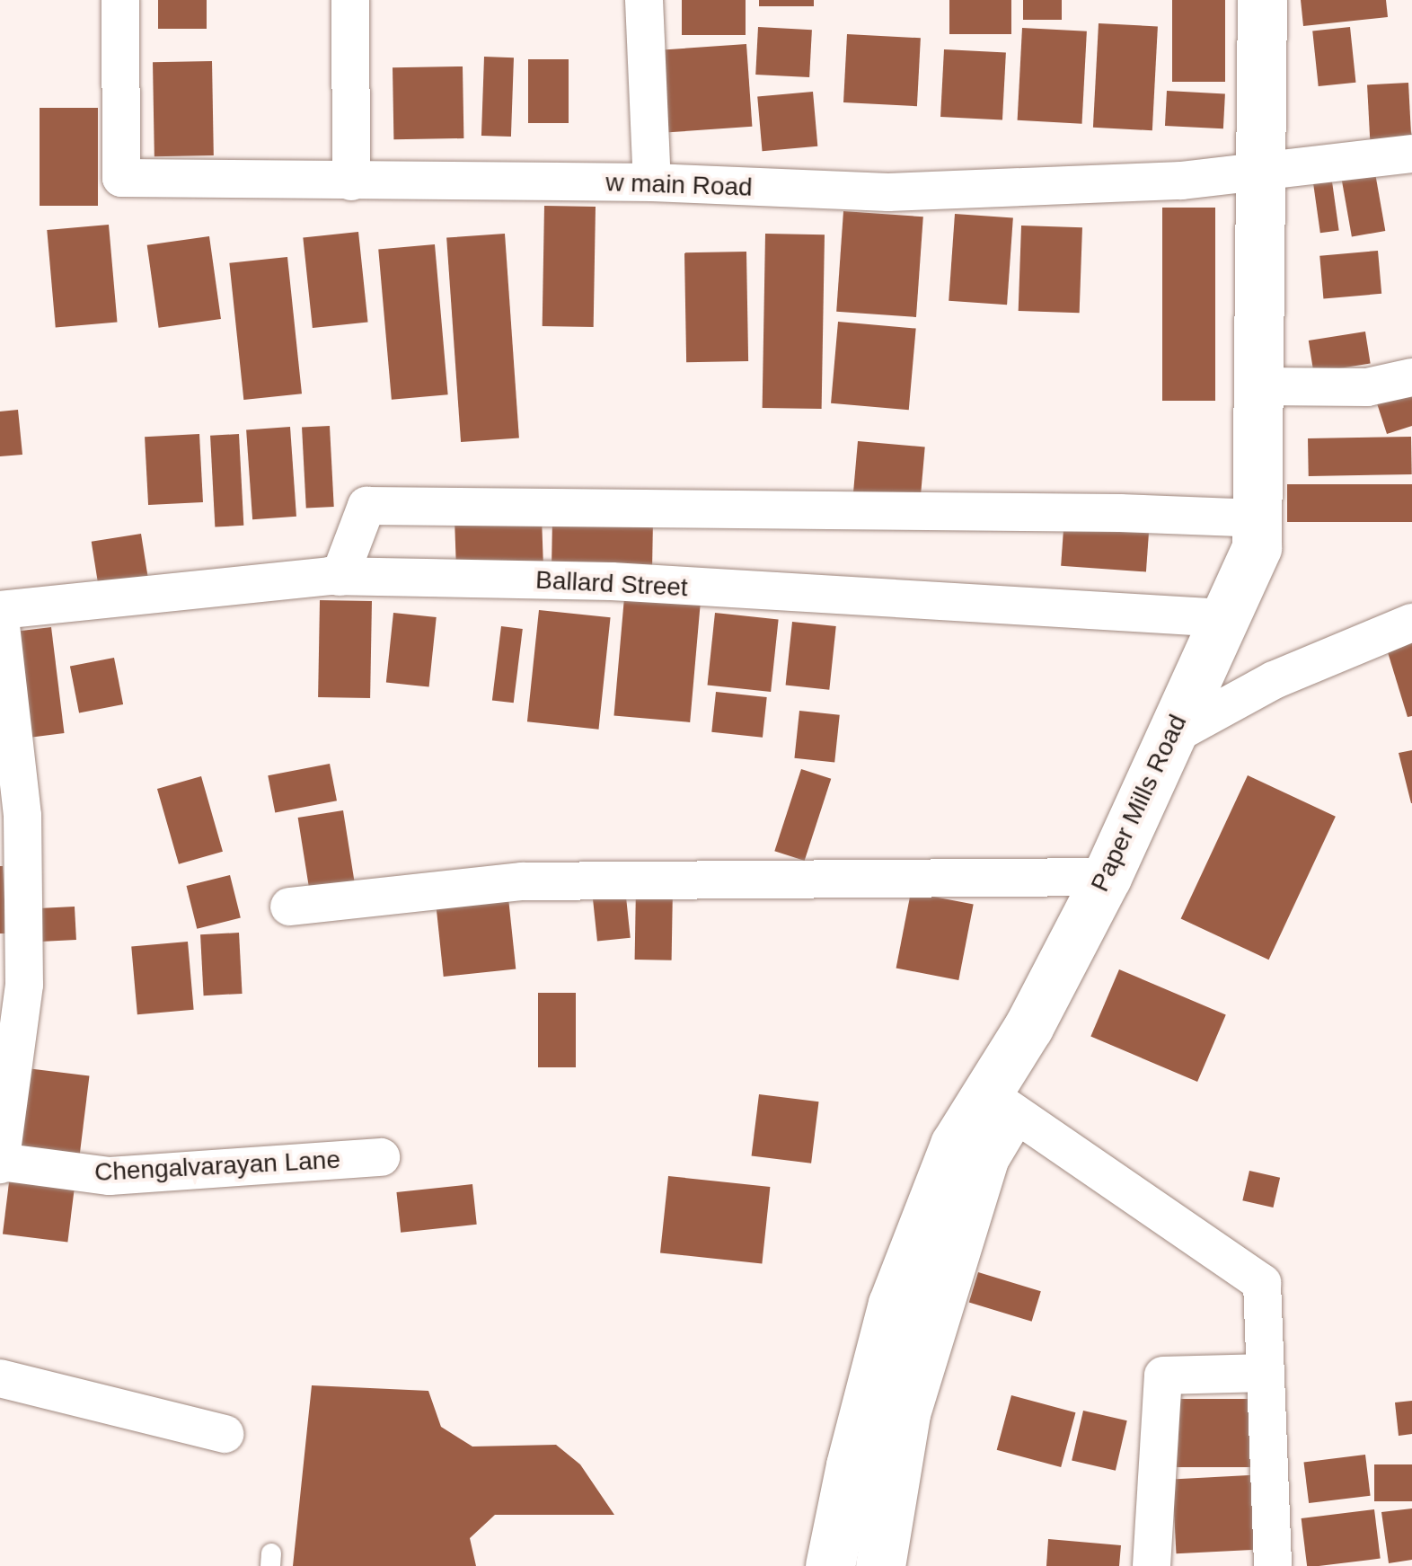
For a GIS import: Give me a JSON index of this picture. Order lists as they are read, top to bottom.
{
  "streets": {
    "main road": ["Paper Mills Road"],
    "street": ["w main Road", "Ballard Street", "Chengalvarayan Lane"]
  },
  "crossings": [
    ["w main Road", "Paper Mills Road"],
    ["Ballard Street", "Paper Mills Road"]
  ]
}
